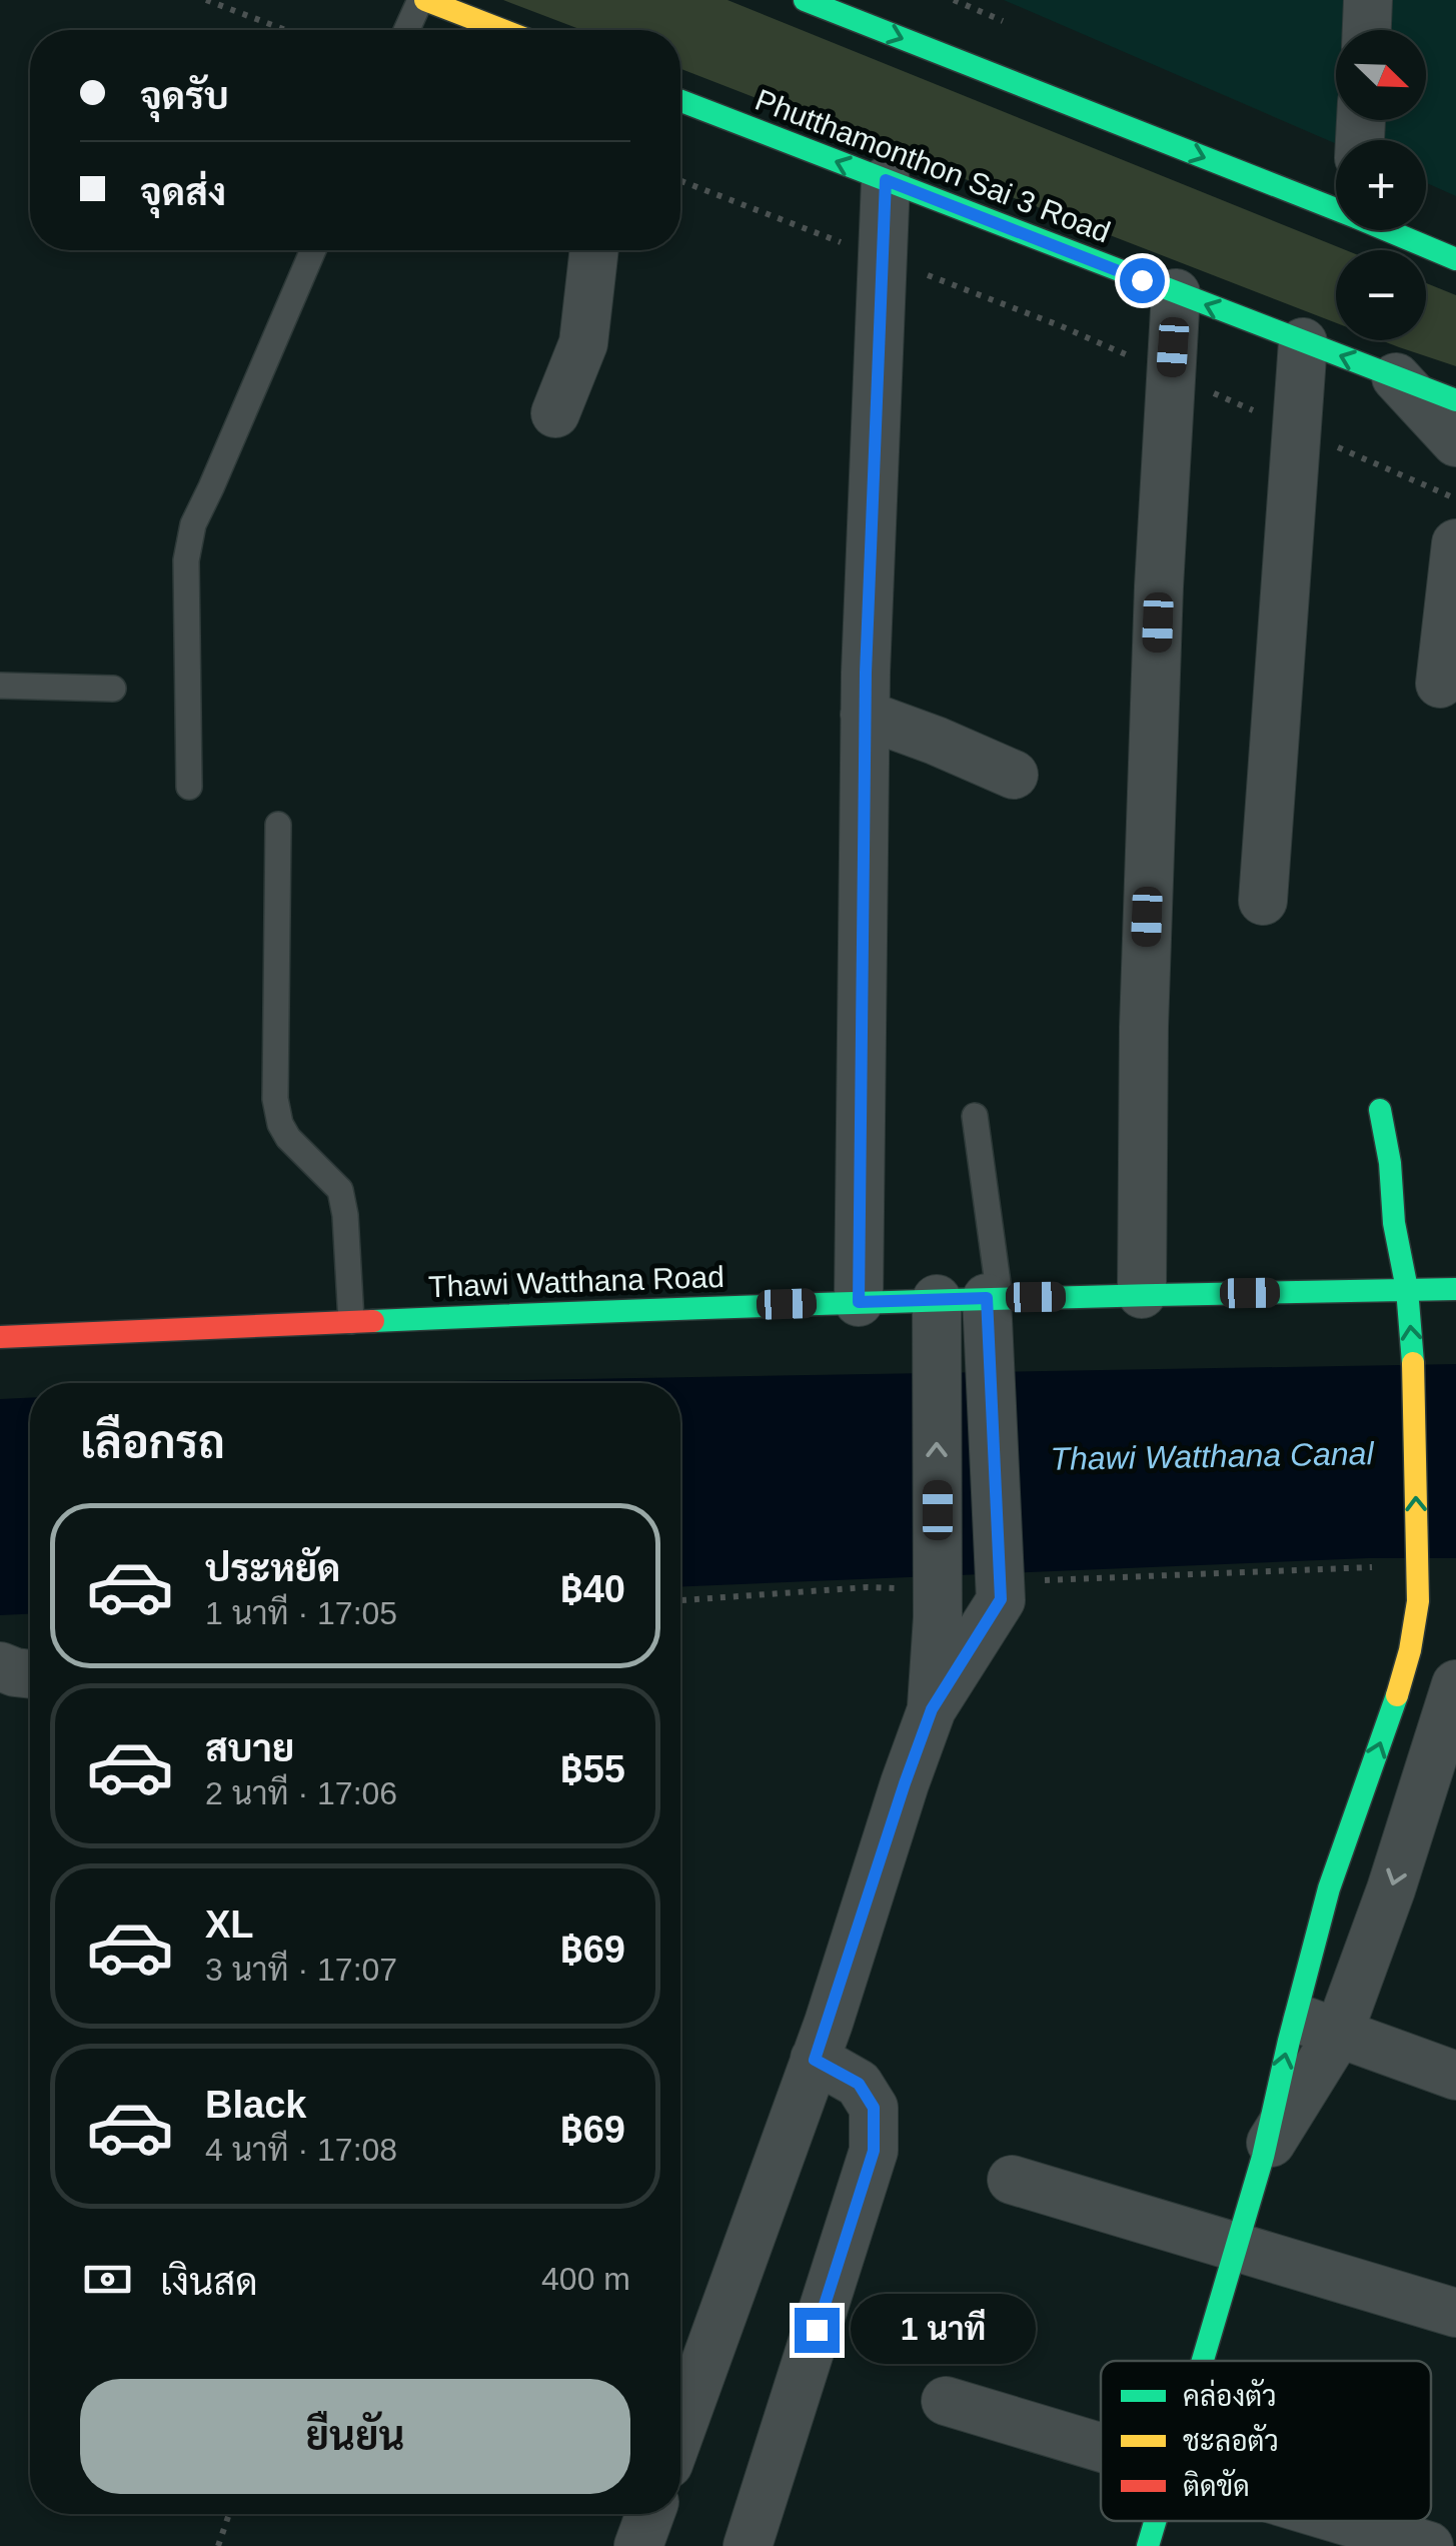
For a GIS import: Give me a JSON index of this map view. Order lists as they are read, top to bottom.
{
  "streets": {
    "main road": ["Phutthamonthon Sai 3 Road", "Thawi Watthana Road"]
  },
  "water": ["Thawi Watthana Canal"],
  "legend": ["คล่องตัว", "ชะลอตัว", "ติดขัด"],
  "north": "bottom right",
  "page": {
    "map_buttons": ["+", "−"],
    "banner": ["จุดรับ", "จุดส่ง"],
    "heading": "เลือกรถ",
    "list": [
      {
        "name": "ประหยัด",
        "note": "1 นาที · 17:05",
        "value": "฿40"
      },
      {
        "name": "สบาย",
        "note": "2 นาที · 17:06",
        "value": "฿55"
      },
      {
        "name": "XL",
        "note": "3 นาที · 17:07",
        "value": "฿69"
      },
      {
        "name": "Black",
        "note": "4 นาที · 17:08",
        "value": "฿69"
      }
    ],
    "pay": ["เงินสด", "400 m"],
    "bubble": "1 นาที",
    "buttons": "ยืนยัน"
  }
}
